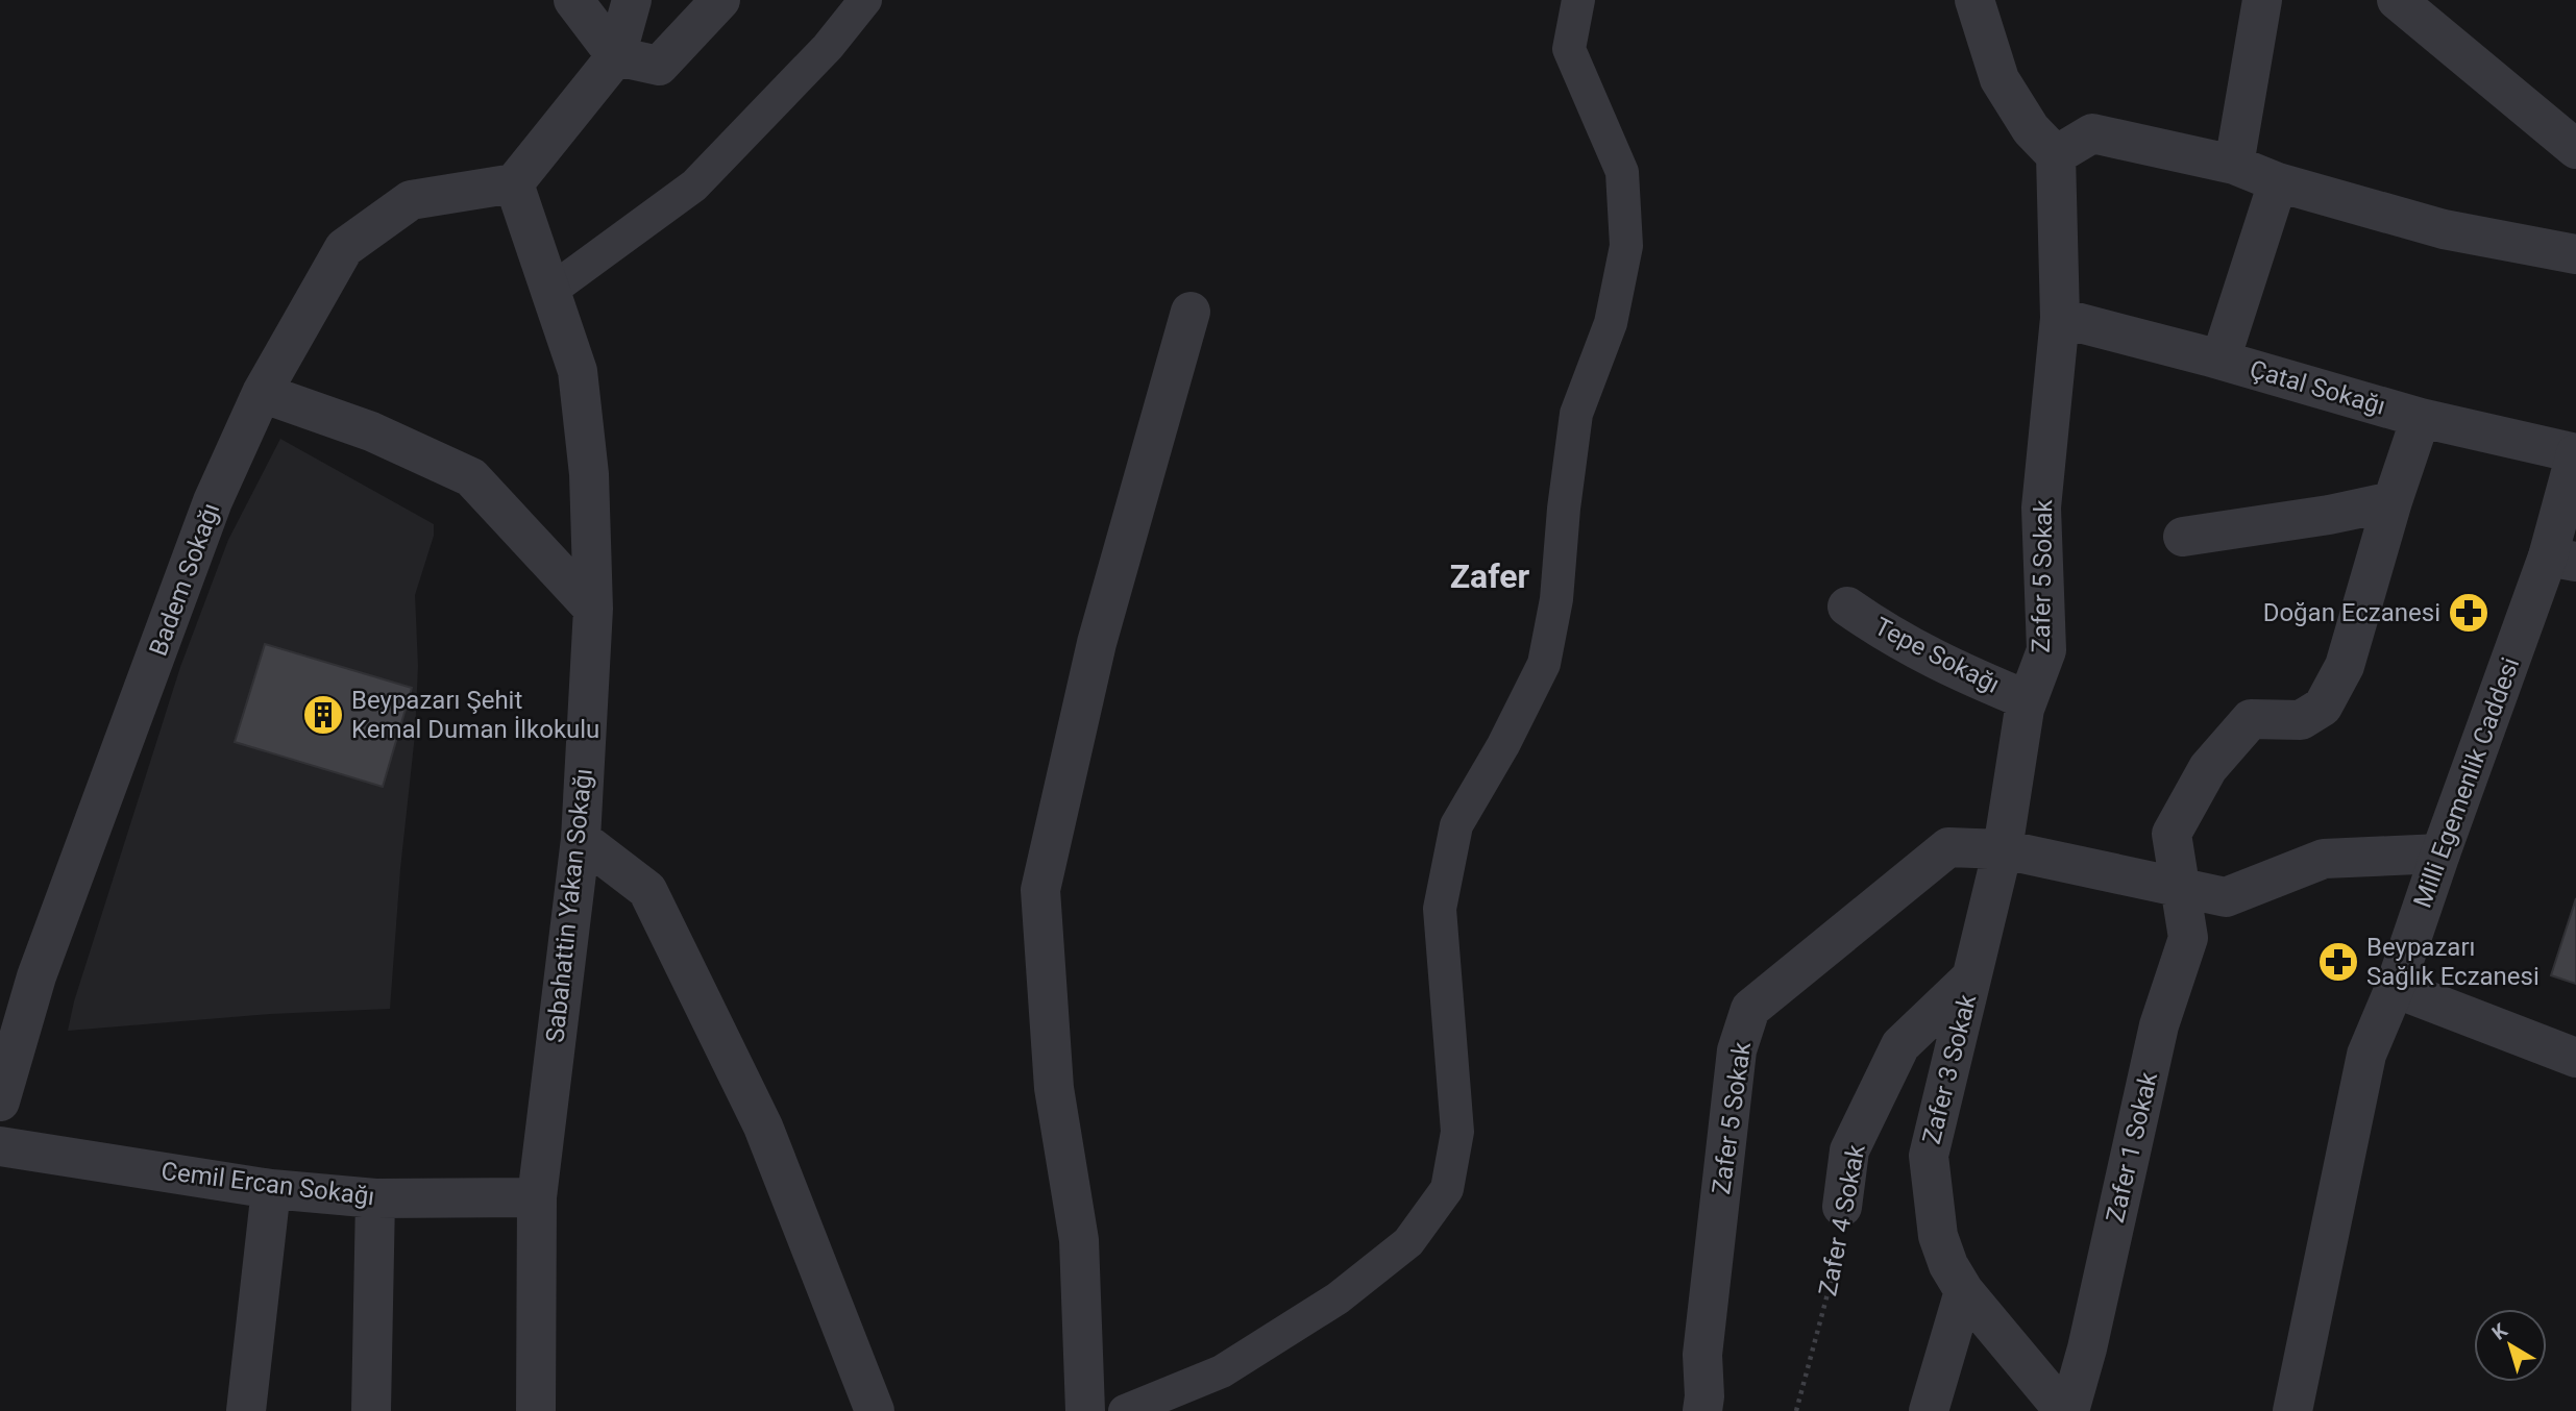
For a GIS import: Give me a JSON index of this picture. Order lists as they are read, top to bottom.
{
  "streets": {
    "street": [
      "Çatal Sokağı",
      "Zafer 5 Sokak",
      "Badem Sokağı",
      "Tepe Sokağı",
      "Milli Egemenlik Caddesi",
      "Sabahattin Yakan Sokağı",
      "Zafer 3 Sokak",
      "Zafer 1 Sokak",
      "Cemil Ercan Sokağı",
      "Zafer 4 Sokak"
    ]
  },
  "crossings": [
    ["Çatal Sokağı", "Zafer 5 Sokak"],
    ["Çatal Sokağı", "Milli Egemenlik Caddesi"],
    ["Çatal Sokağı", "Zafer 1 Sokak"],
    ["Zafer 5 Sokak", "Tepe Sokağı"],
    ["Zafer 5 Sokak", "Zafer 3 Sokak"],
    ["Badem Sokağı", "Sabahattin Yakan Sokağı"],
    ["Sabahattin Yakan Sokağı", "Cemil Ercan Sokağı"],
    ["Zafer 3 Sokak", "Zafer 4 Sokak"]
  ],
  "districts": ["Zafer"],
  "places": {
    "pharmacy": ["Doğan Eczanesi", "Beypazarı Sağlık Eczanesi"],
    "building": ["Beypazarı Şehit Kemal Duman İlkokulu"]
  },
  "north": "top left"
}
